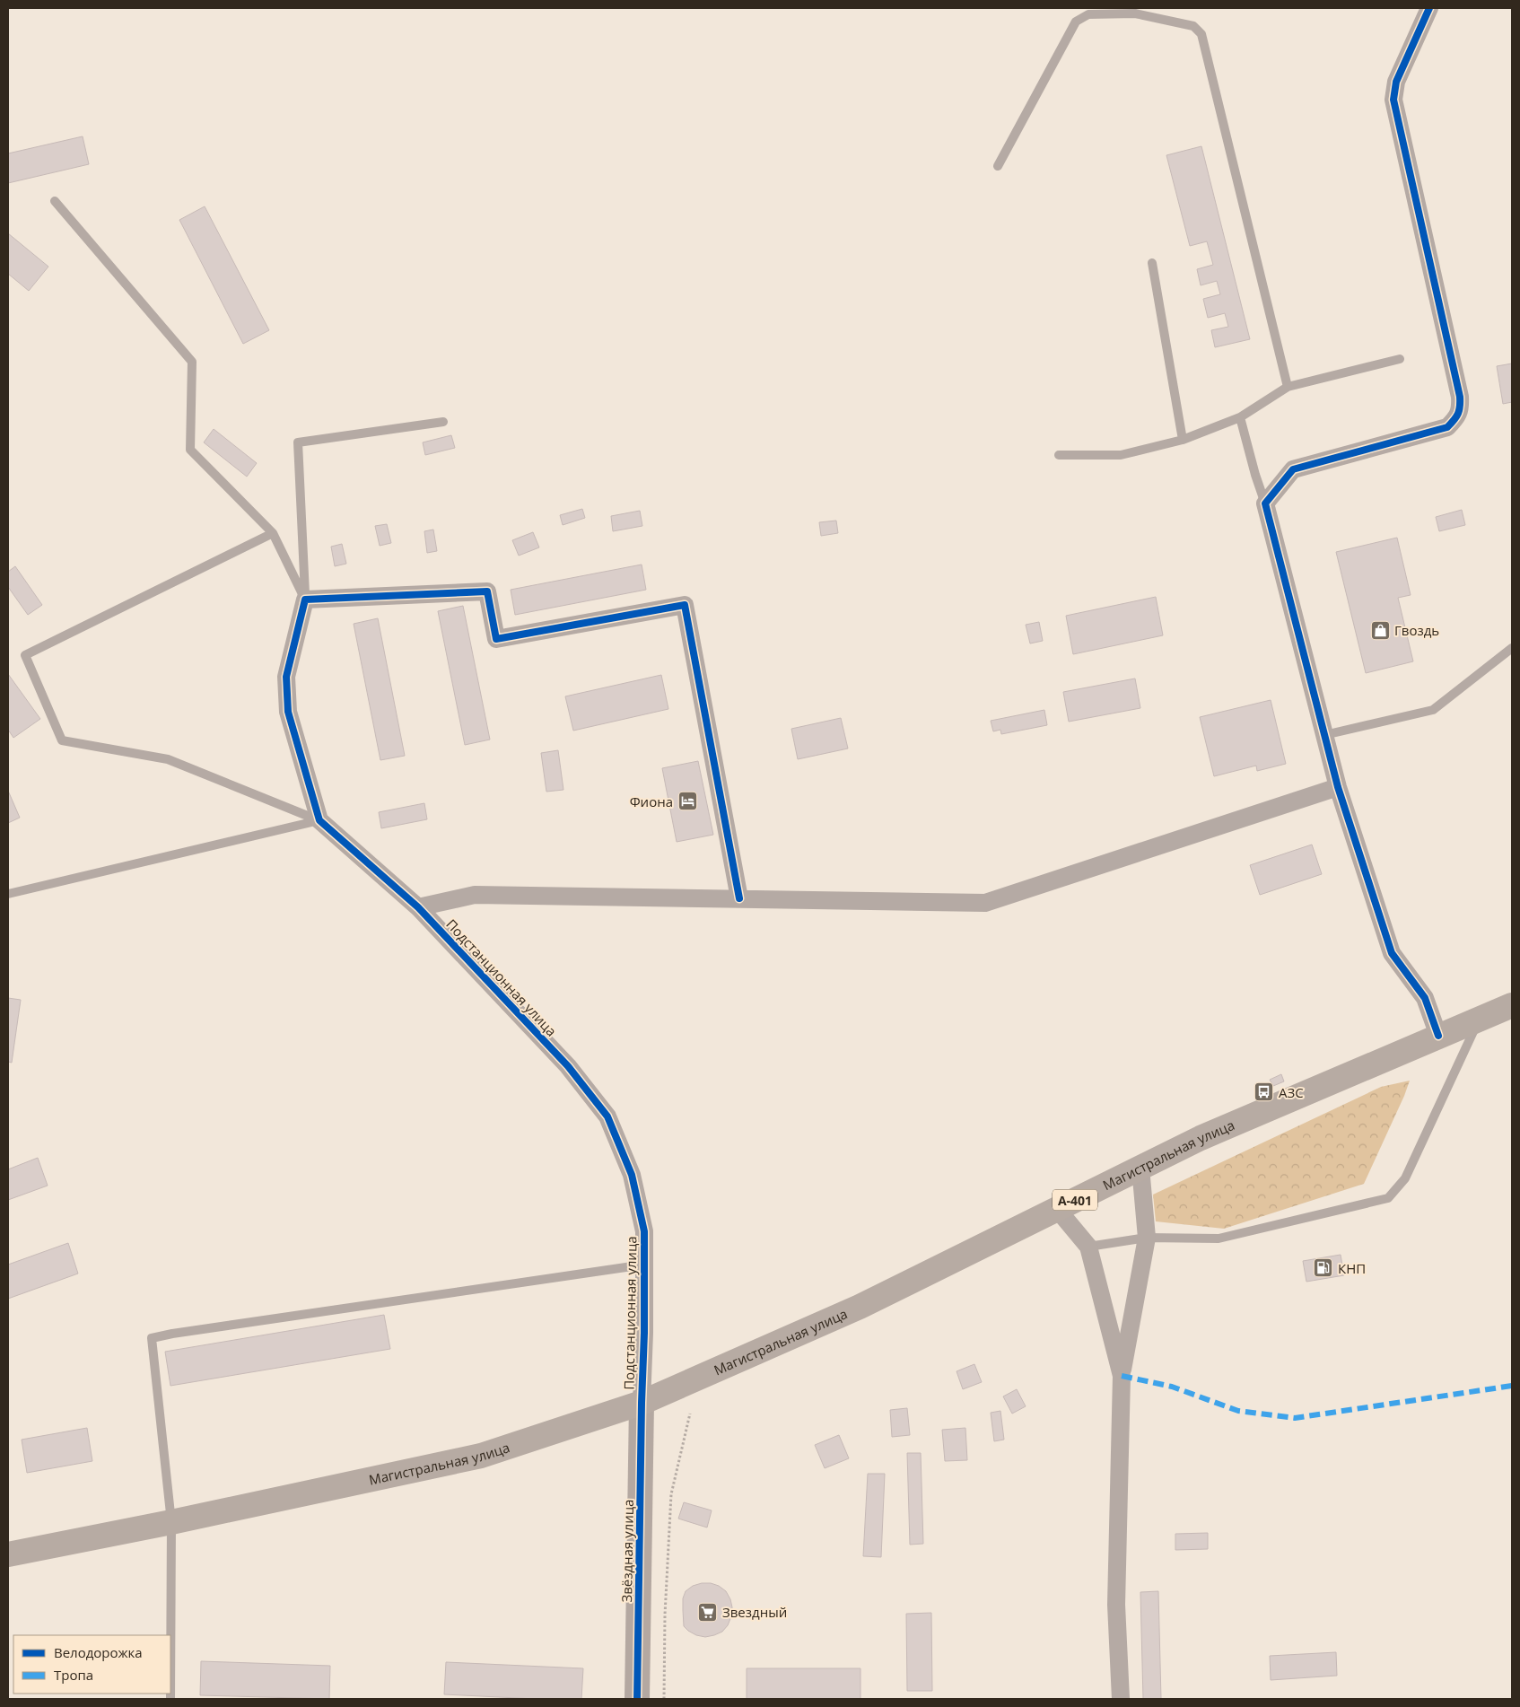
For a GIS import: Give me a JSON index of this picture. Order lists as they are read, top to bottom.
{
  "streets": {
    "main road": ["Магистральная улица", "А-401"],
    "street": ["Подстанционная улица", "Звёздная улица"]
  },
  "crossings": [
    ["Подстанционная улица", "Магистральная улица"],
    ["Подстанционная улица", "Звёздная улица"],
    ["Магистральная улица", "Звёздная улица"]
  ],
  "places": {
    "shop": ["Гвоздь"],
    "hotel": ["Фиона"],
    "bus stop": ["АЗС"],
    "fuel station": ["КНП"],
    "supermarket": ["Звездный"]
  },
  "legend": ["Велодорожка", "Тропа"]
}
